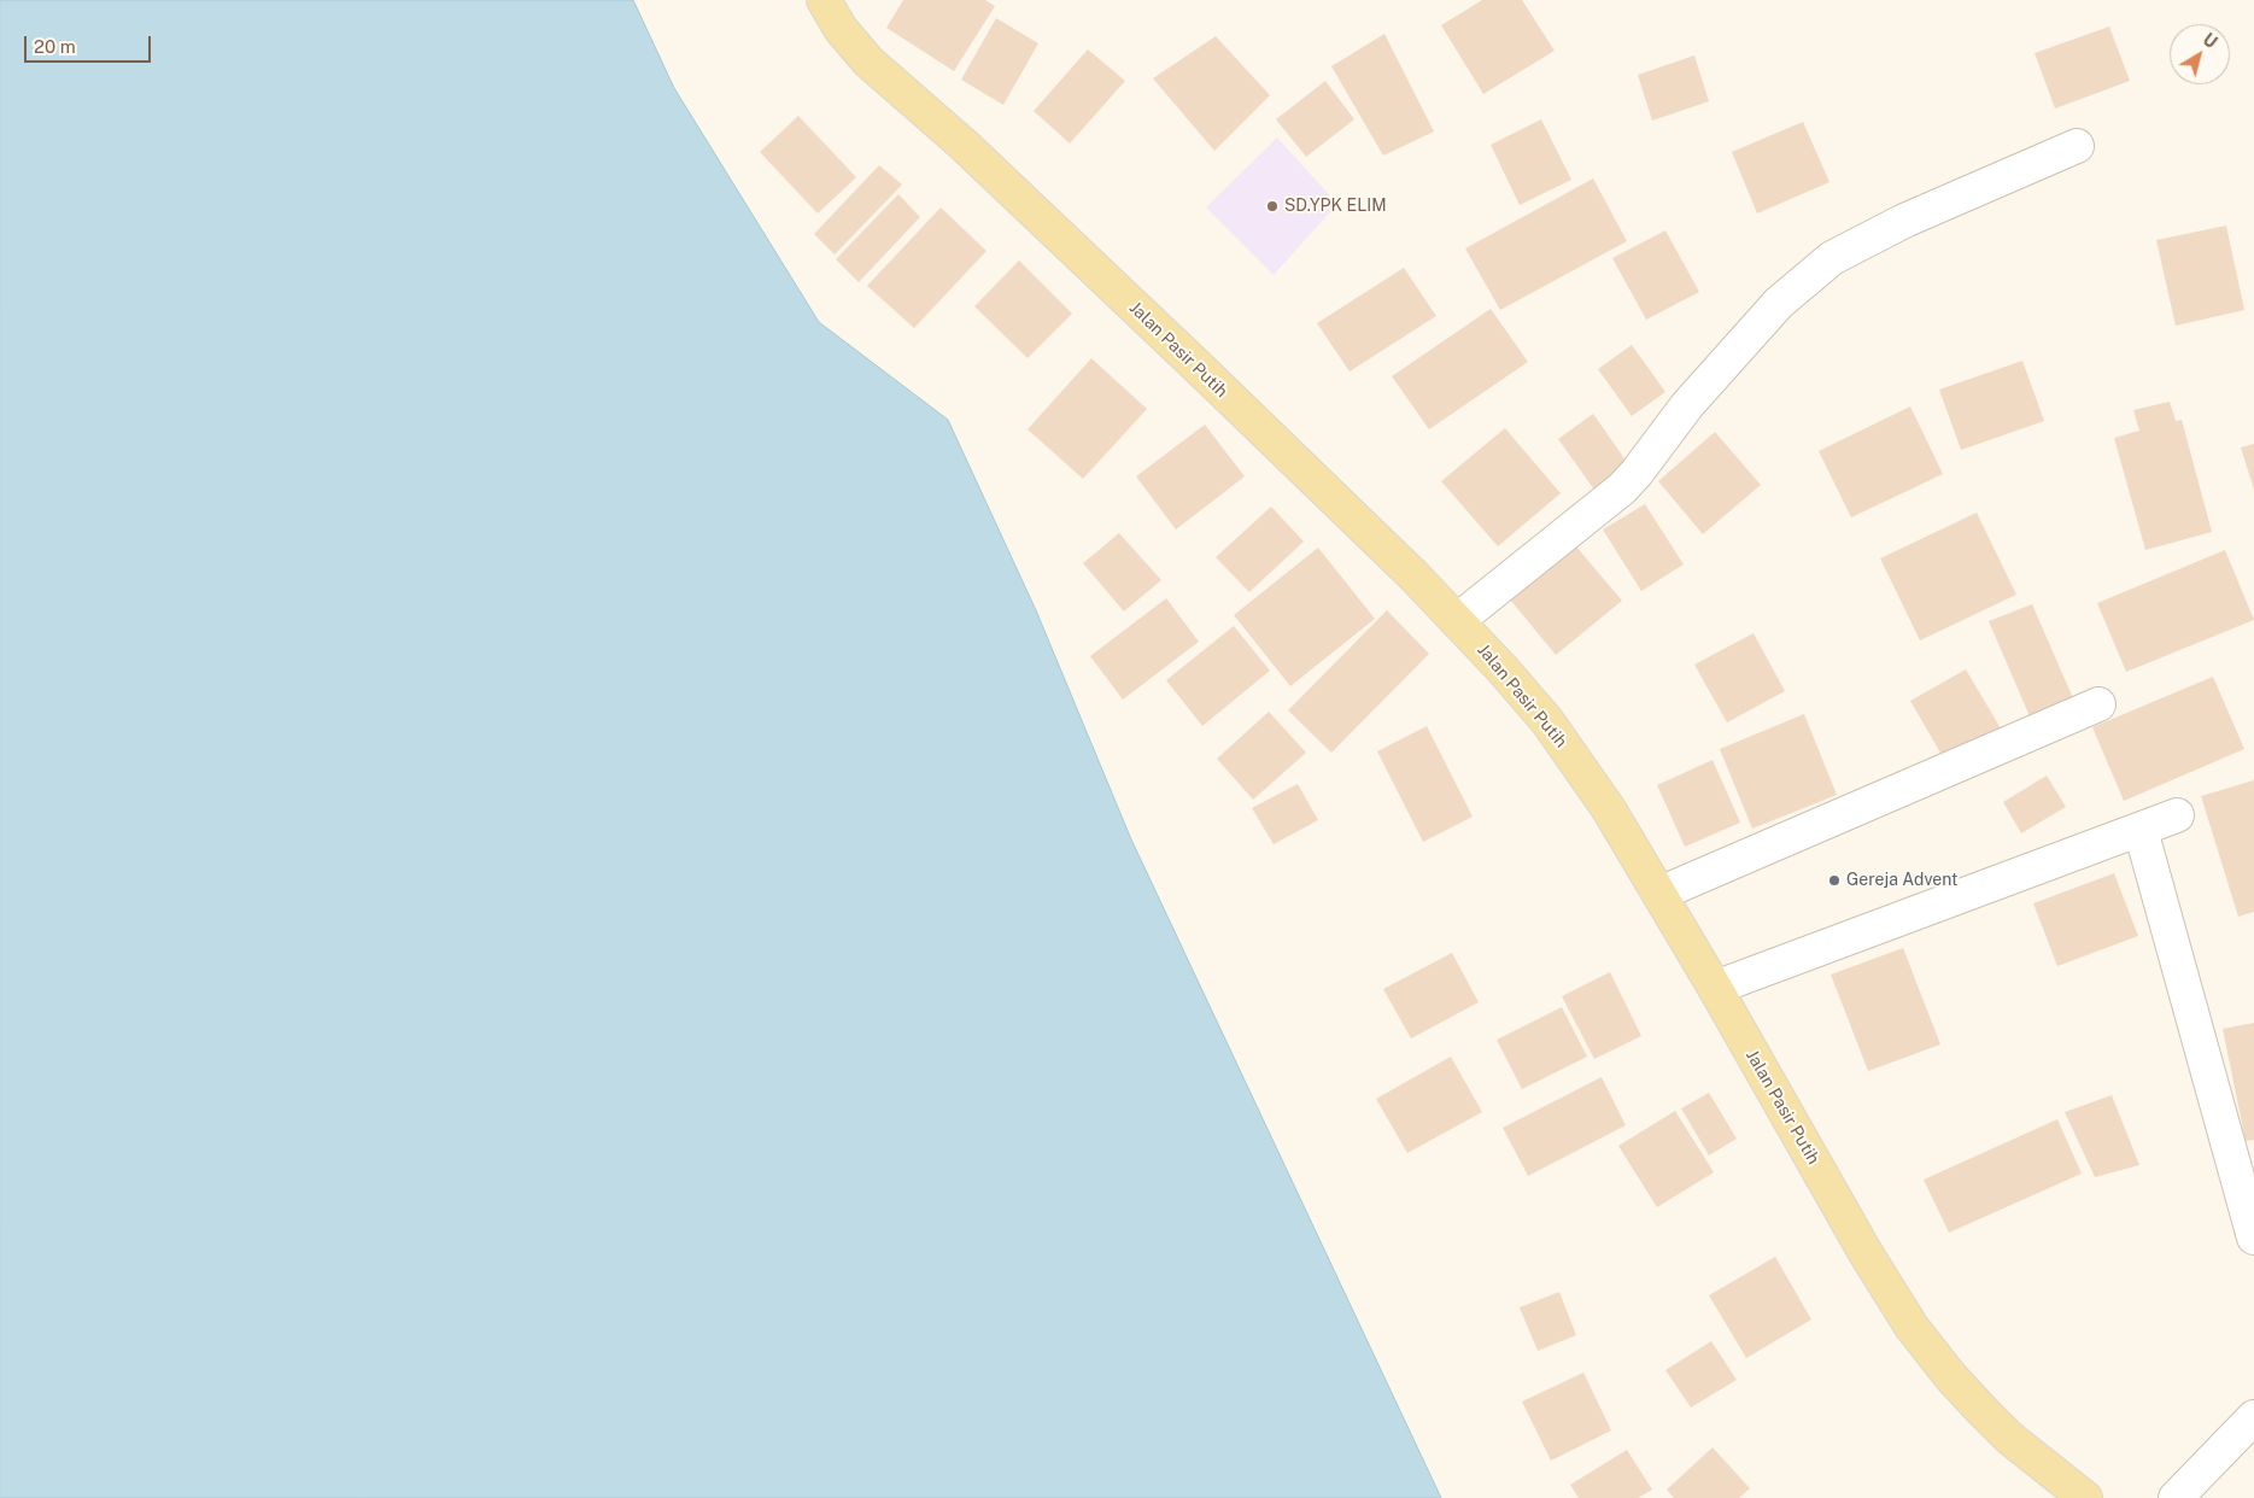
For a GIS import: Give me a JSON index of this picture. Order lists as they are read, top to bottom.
{
  "streets": {
    "main road": ["Jalan Pasir Putih"]
  },
  "places": ["SD.YPK ELIM", "Gereja Advent"],
  "scale_bar": "20 m",
  "north": "top right"
}
